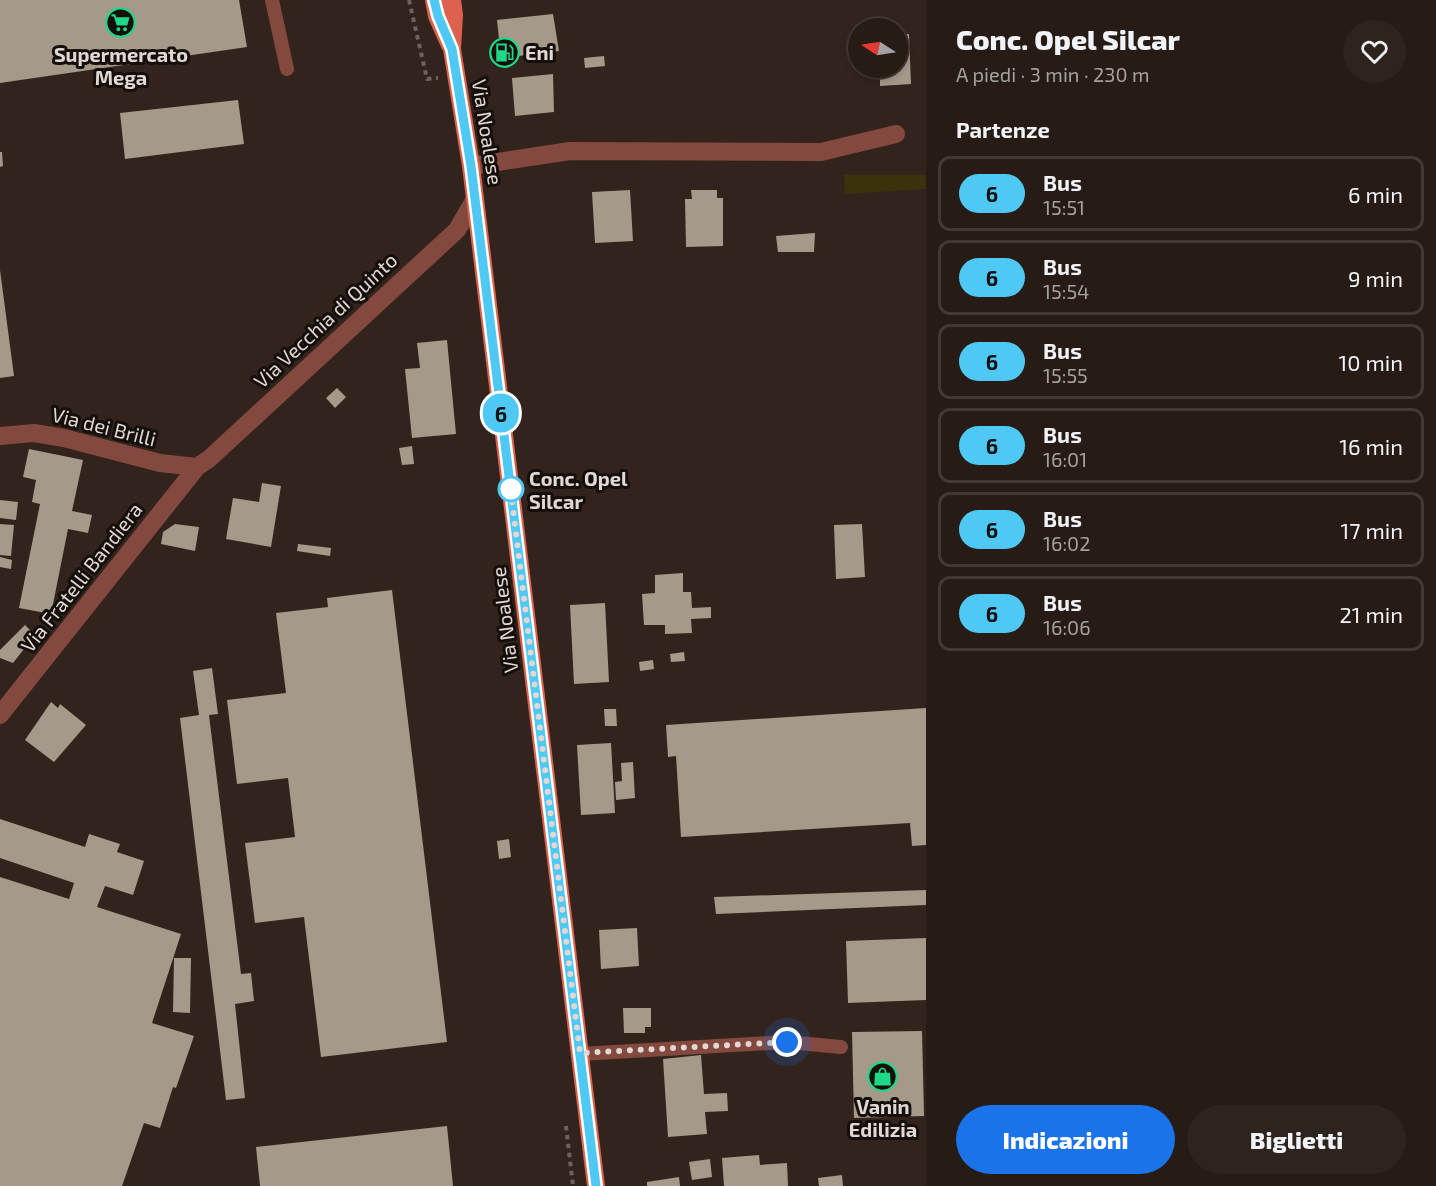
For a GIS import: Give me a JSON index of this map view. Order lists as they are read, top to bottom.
{
  "streets": {
    "main road": ["Via Noalese"],
    "street": ["Via Vecchia di Quinto", "Via dei Brilli", "Via Fratelli Bandiera"]
  },
  "crossings": [
    ["Via Noalese", "Via Vecchia di Quinto"],
    ["Via Vecchia di Quinto", "Via dei Brilli"],
    ["Via Vecchia di Quinto", "Via Fratelli Bandiera"],
    ["Via dei Brilli", "Via Fratelli Bandiera"]
  ],
  "places": {
    "supermarket": ["Supermercato Mega"],
    "fuel station": ["Eni"],
    "other": ["Conc. Opel Silcar"],
    "shop": ["Vanin Edilizia"]
  },
  "lines": ["bus line 6"],
  "north": "left",
  "page": {
    "on_map": "6",
    "heading": [
      ["Conc. Opel Silcar", "A piedi · 3 min · 230 m"],
      "Partenze"
    ],
    "list": [
      {
        "mark": "6",
        "name": "Bus",
        "note": "15:51",
        "value": "6 min"
      },
      {
        "mark": "6",
        "name": "Bus",
        "note": "15:54",
        "value": "9 min"
      },
      {
        "mark": "6",
        "name": "Bus",
        "note": "15:55",
        "value": "10 min"
      },
      {
        "mark": "6",
        "name": "Bus",
        "note": "16:01",
        "value": "16 min"
      },
      {
        "mark": "6",
        "name": "Bus",
        "note": "16:02",
        "value": "17 min"
      },
      {
        "mark": "6",
        "name": "Bus",
        "note": "16:06",
        "value": "21 min"
      }
    ],
    "buttons": ["Indicazioni", "Biglietti"]
  }
}
